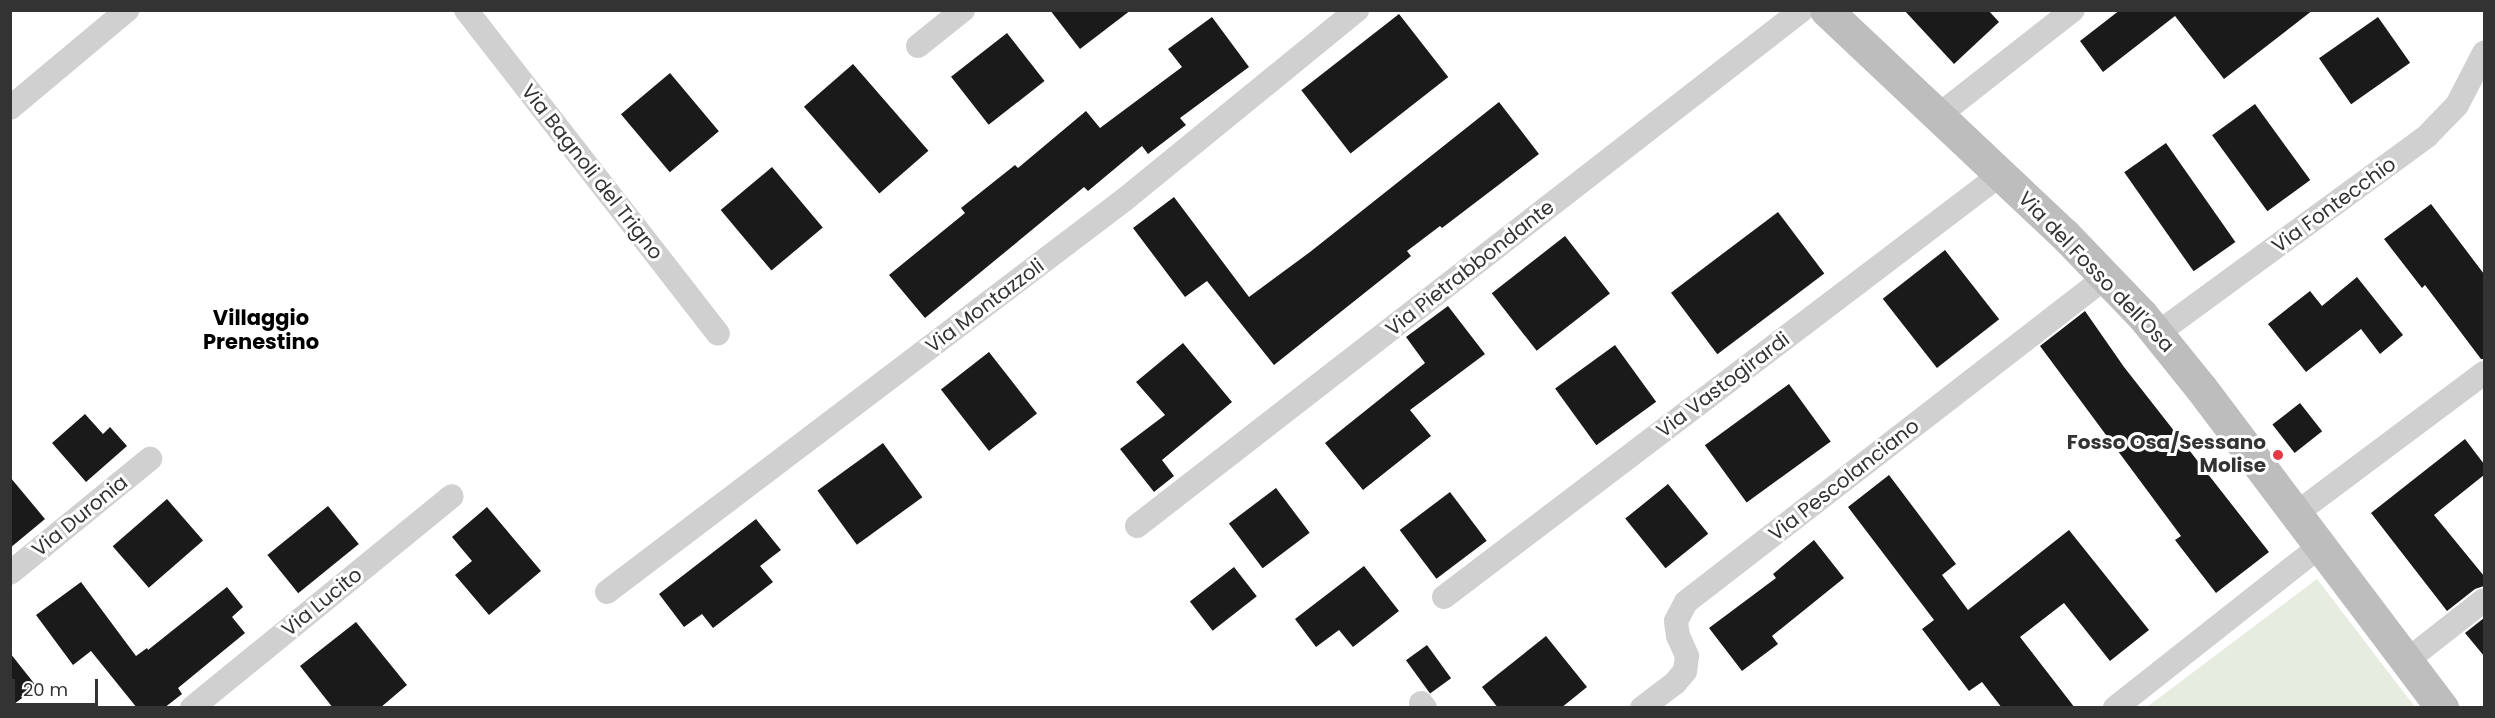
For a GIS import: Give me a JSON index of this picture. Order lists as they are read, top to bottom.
{
  "streets": {
    "street": [
      "Via Bagnoli del Trigno",
      "Via Fontecchio",
      "Via Pietrabbondante",
      "Via del Fosso dell'Osa",
      "Via Montazzoli",
      "Via Vastogirardi",
      "Via Pescolanciano",
      "Via Duronia",
      "Via Lucito"
    ]
  },
  "crossings": [
    ["Via Fontecchio", "Via del Fosso dell'Osa"],
    ["Via del Fosso dell'Osa", "Via Vastogirardi"],
    ["Via del Fosso dell'Osa", "Via Pescolanciano"]
  ],
  "districts": ["Villaggio Prenestino"],
  "places": ["Fosso Osa/Sessano Molise"],
  "scale_bar": "20 m"
}
